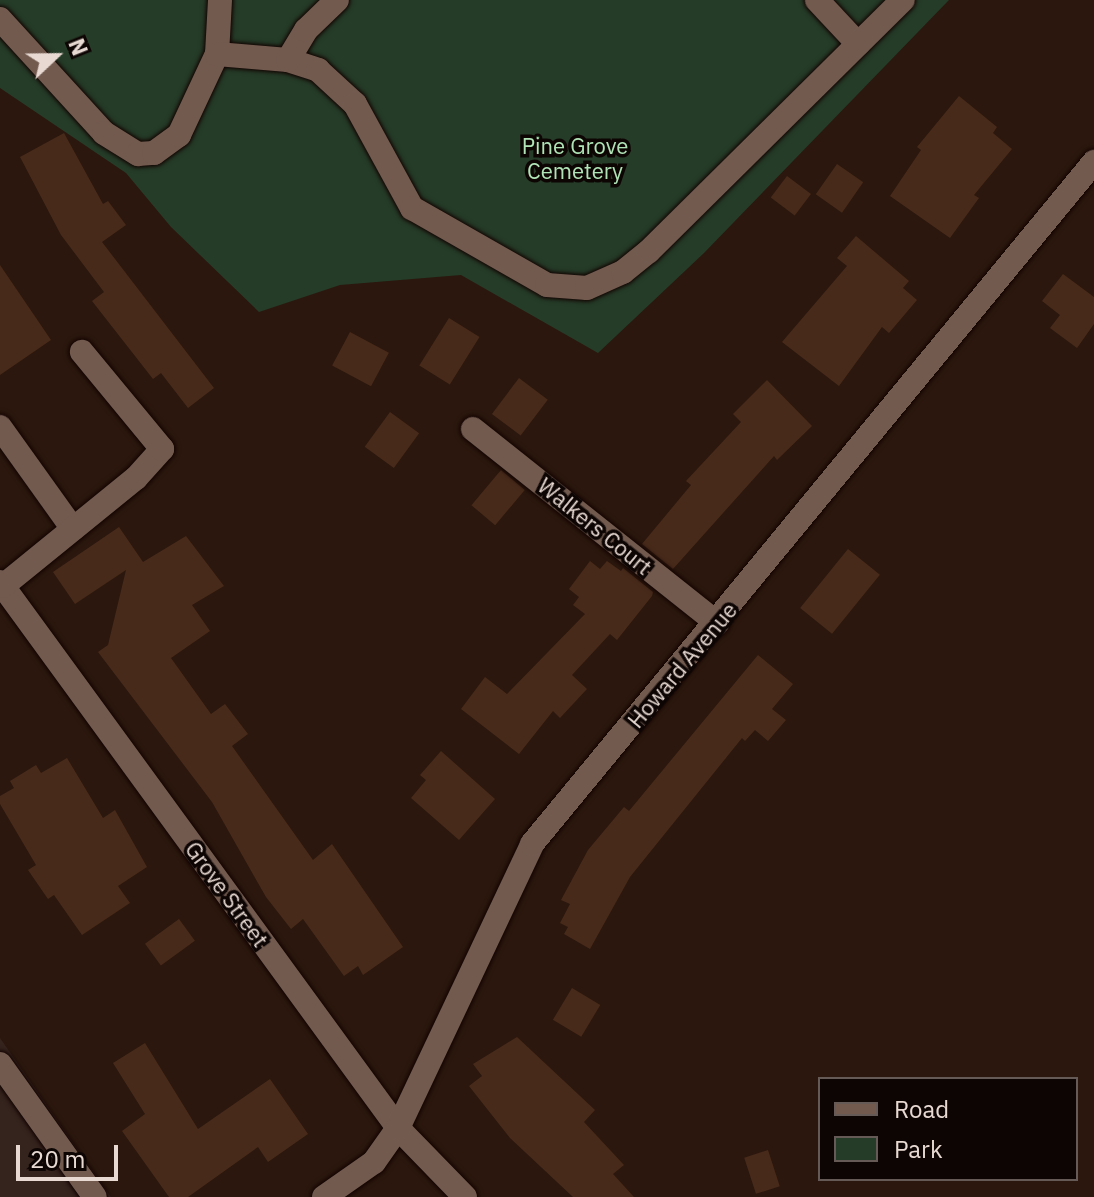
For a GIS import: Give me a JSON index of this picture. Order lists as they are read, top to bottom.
{
  "streets": {
    "street": ["Walkers Court", "Howard Avenue", "Grove Street"]
  },
  "crossings": [
    ["Walkers Court", "Howard Avenue"],
    ["Howard Avenue", "Grove Street"]
  ],
  "parks": ["Pine Grove Cemetery"],
  "legend": ["Road", "Park"],
  "scale_bar": "20 m",
  "north": "right"
}
